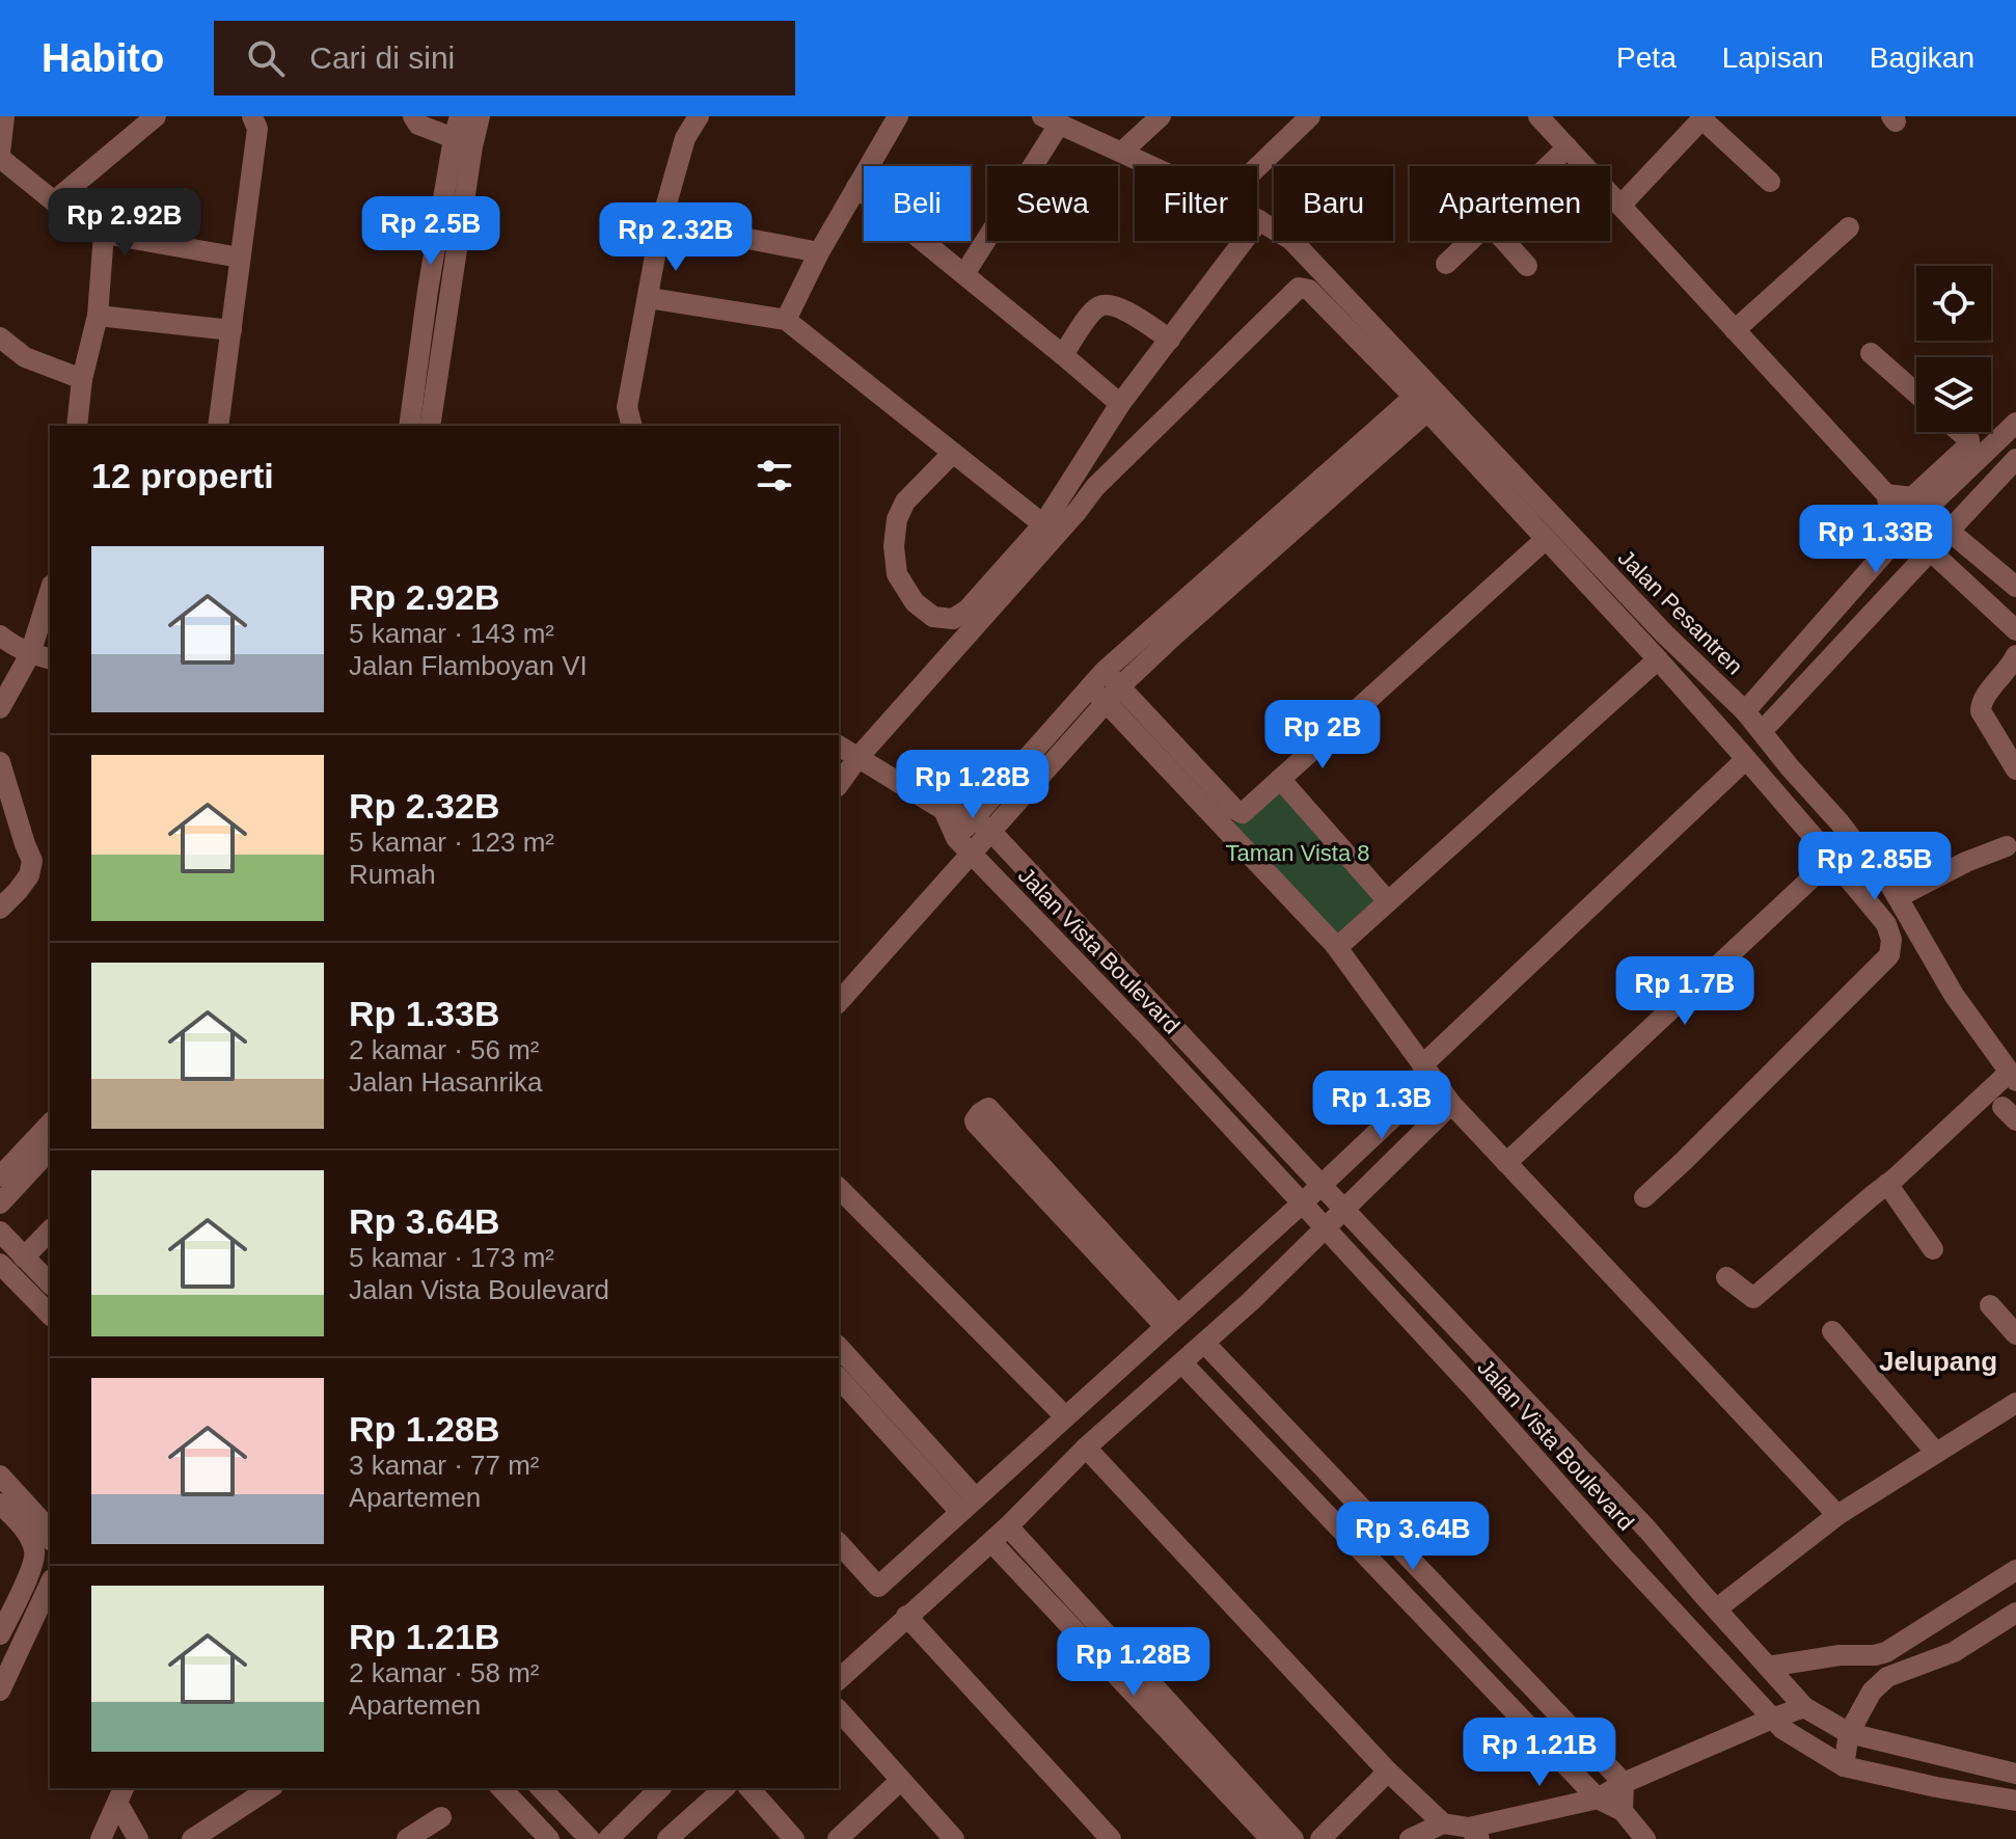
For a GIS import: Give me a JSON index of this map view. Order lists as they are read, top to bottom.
{
  "streets": {
    "street": ["Jalan Pesantren", "Jalan Vista Boulevard"]
  },
  "districts": ["Jelupang"],
  "parks": ["Taman Vista 8"],
  "page": {
    "header": "Habito",
    "search": "Cari di sini",
    "nav": ["Peta", "Lapisan", "Bagikan"],
    "chip": [
      "Beli",
      "Sewa",
      "Filter",
      "Baru",
      "Apartemen"
    ],
    "price": [
      "Rp 2.92B",
      "Rp 2.5B",
      "Rp 2.32B",
      "Rp 1.33B",
      "Rp 2B",
      "Rp 1.28B",
      "Rp 2.85B",
      "Rp 1.7B",
      "Rp 1.3B",
      "Rp 3.64B",
      "Rp 1.28B",
      "Rp 1.21B"
    ],
    "heading": "12 properti",
    "list": [
      {
        "name": "Rp 2.92B",
        "note": "5 kamar · 143 m² · Jalan Flamboyan VI"
      },
      {
        "name": "Rp 2.32B",
        "note": "5 kamar · 123 m² · Rumah"
      },
      {
        "name": "Rp 1.33B",
        "note": "2 kamar · 56 m² · Jalan Hasanrika"
      },
      {
        "name": "Rp 3.64B",
        "note": "5 kamar · 173 m² · Jalan Vista Boulevard"
      },
      {
        "name": "Rp 1.28B",
        "note": "3 kamar · 77 m² · Apartemen"
      },
      {
        "name": "Rp 1.21B",
        "note": "2 kamar · 58 m² · Apartemen"
      }
    ]
  }
}
